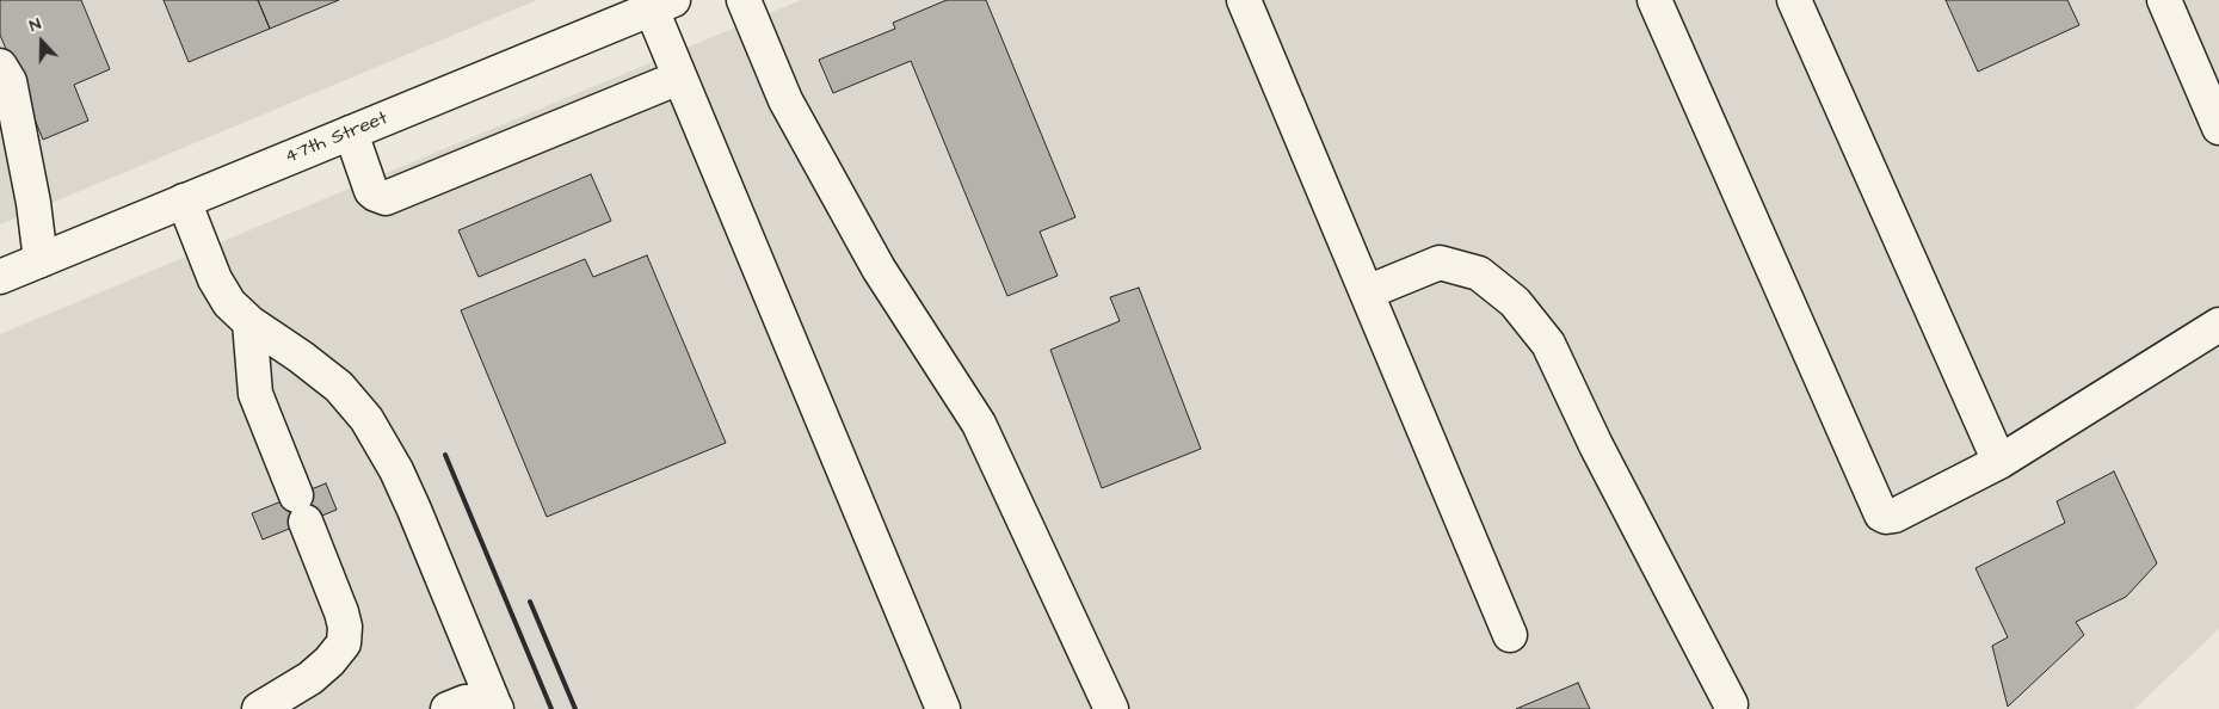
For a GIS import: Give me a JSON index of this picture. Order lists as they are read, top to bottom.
{
  "streets": {
    "main road": ["47th Street"]
  },
  "north": "top"
}
